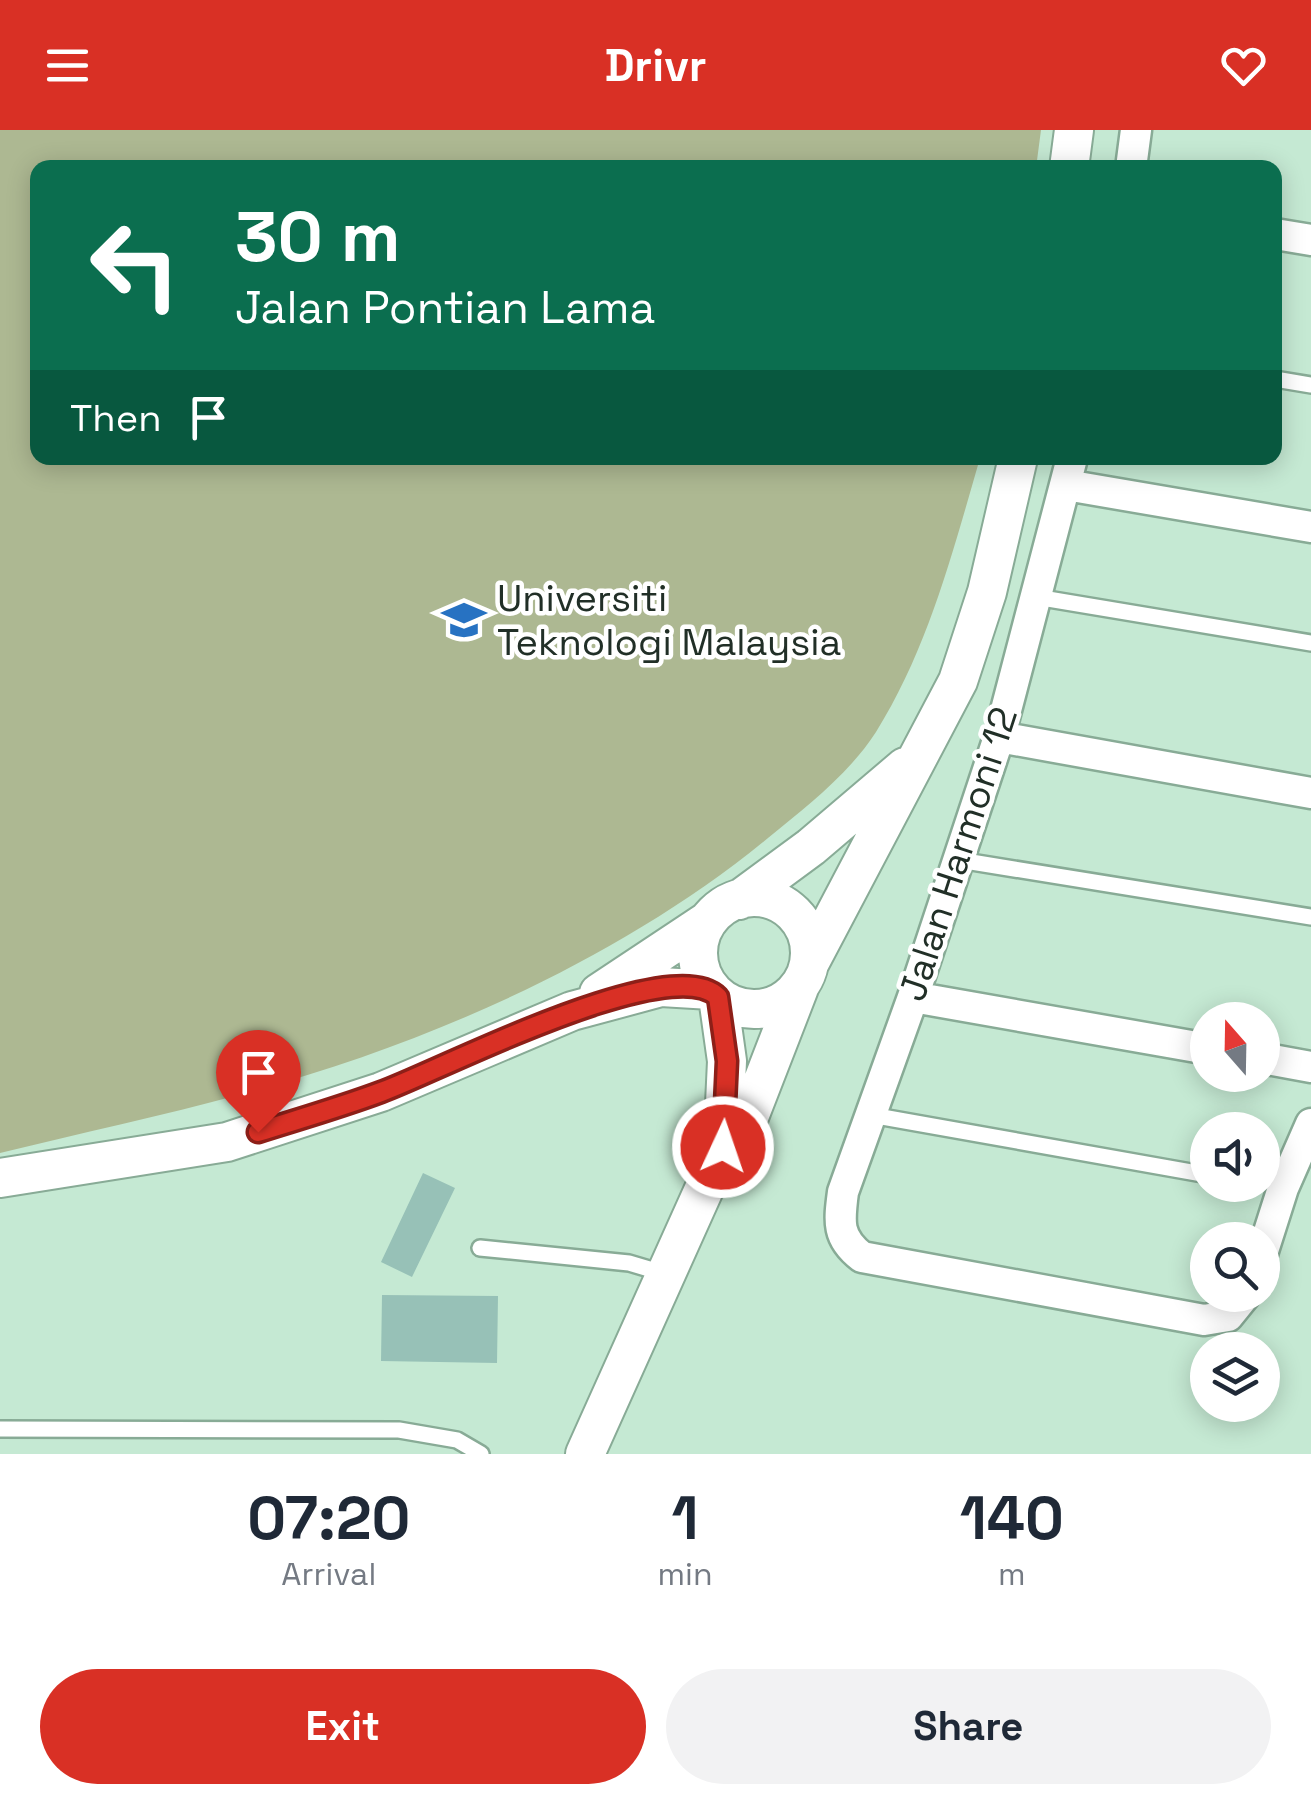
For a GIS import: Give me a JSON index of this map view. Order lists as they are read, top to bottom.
{
  "streets": {
    "street": ["Jalan Harmoni 12"]
  },
  "places": {
    "school or university": ["Universiti Teknologi Malaysia"]
  },
  "north": "top",
  "page": {
    "header": "Drivr",
    "turn": ["30 m", "Jalan Pontian Lama"],
    "then": "Then",
    "eta": [
      "07:20",
      "Arrival",
      "1",
      "min",
      "140",
      "m"
    ],
    "buttons": ["Exit", "Share"]
  }
}
